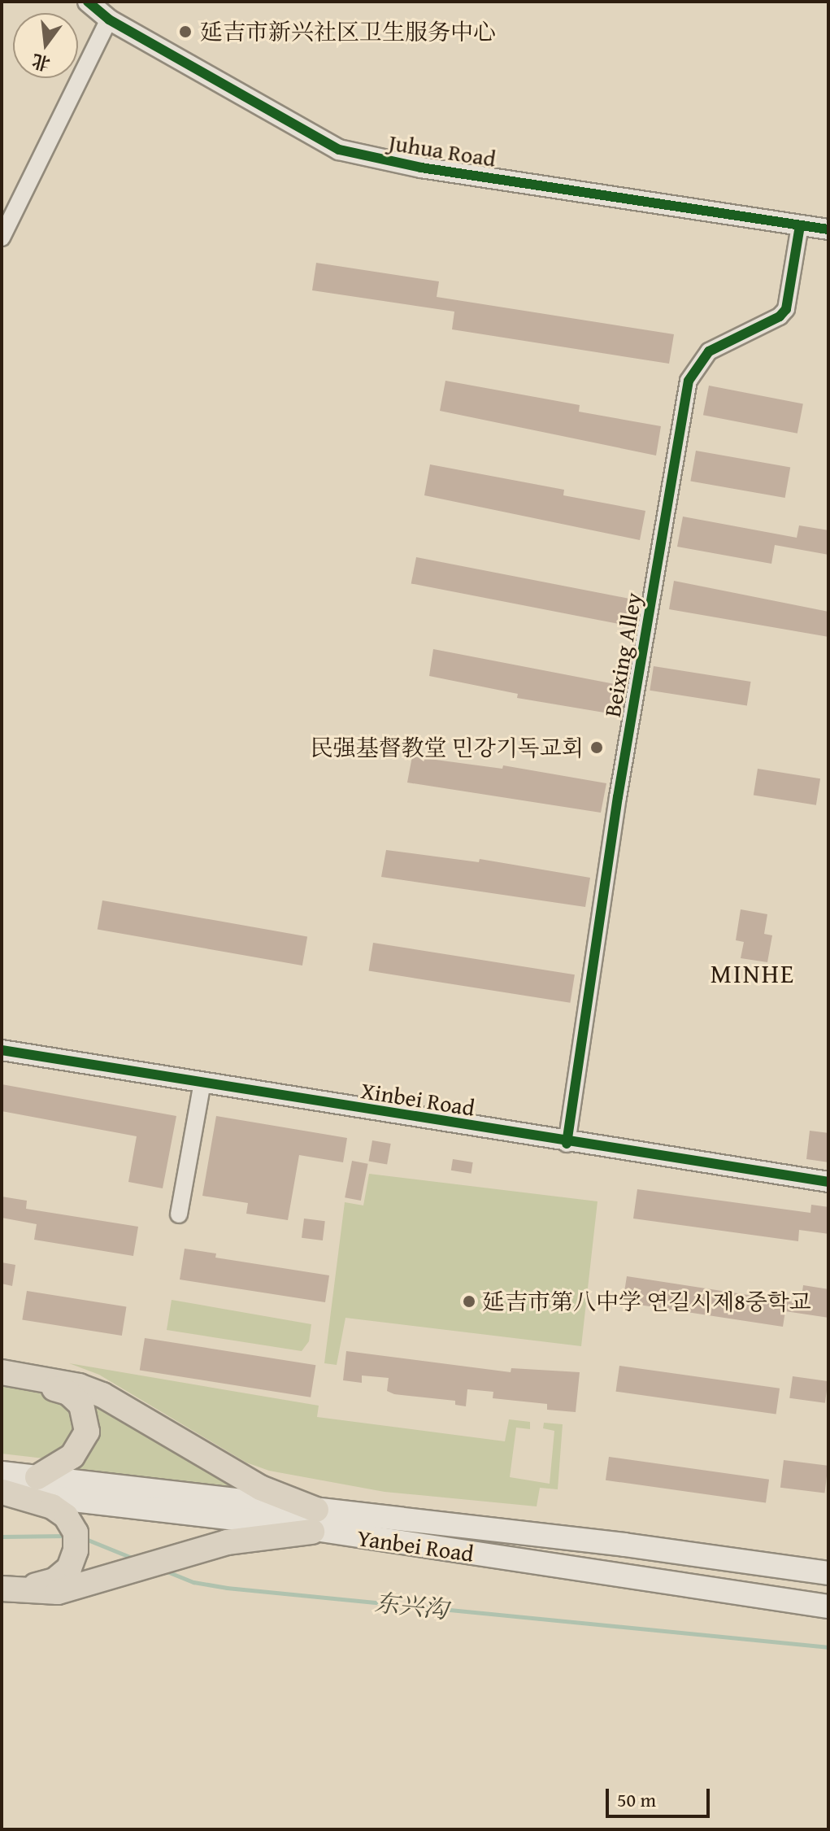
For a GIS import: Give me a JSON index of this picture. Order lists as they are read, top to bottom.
{
  "streets": {
    "main road": ["Yanbei Road"],
    "street": ["Juhua Road", "Beixing Alley", "Xinbei Road"]
  },
  "crossings": [
    ["Juhua Road", "Beixing Alley"],
    ["Beixing Alley", "Xinbei Road"]
  ],
  "districts": ["MINHE"],
  "water": ["东兴沟"],
  "places": ["延吉市新兴社区卫生服务中心", "民强基督教堂 민강기독교회", "延吉市第八中学 연길시제8중학교"],
  "scale_bar": "50 m",
  "north": "bottom"
}
